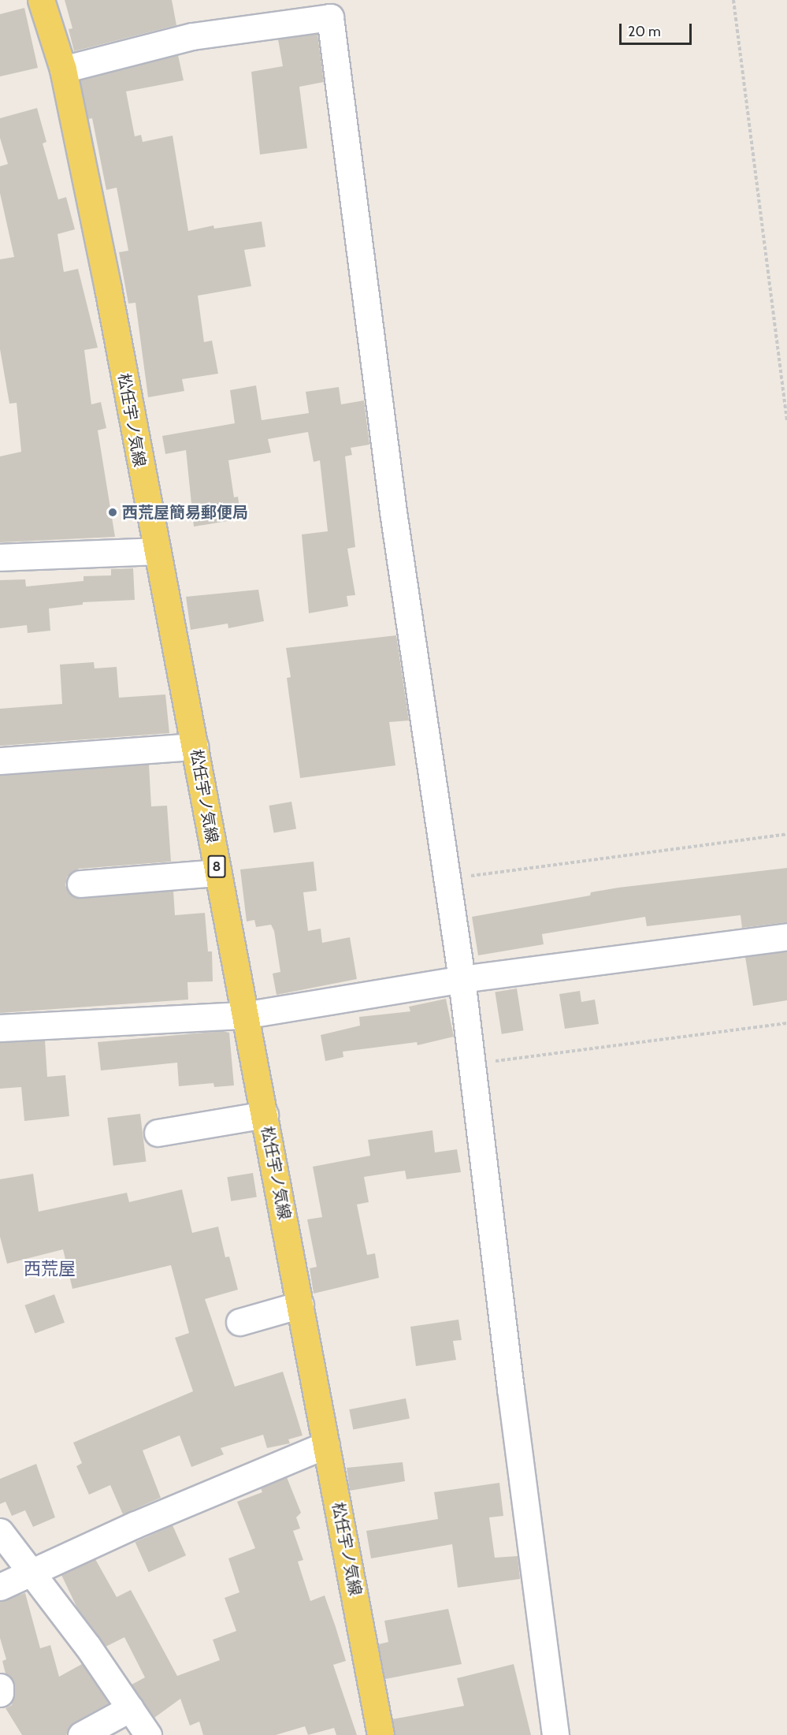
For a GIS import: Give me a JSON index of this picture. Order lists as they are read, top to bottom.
{
  "streets": {
    "main road": ["松任宇ノ気線", "8"]
  },
  "districts": ["西荒屋"],
  "places": ["西荒屋簡易郵便局"],
  "scale_bar": "20 m"
}
